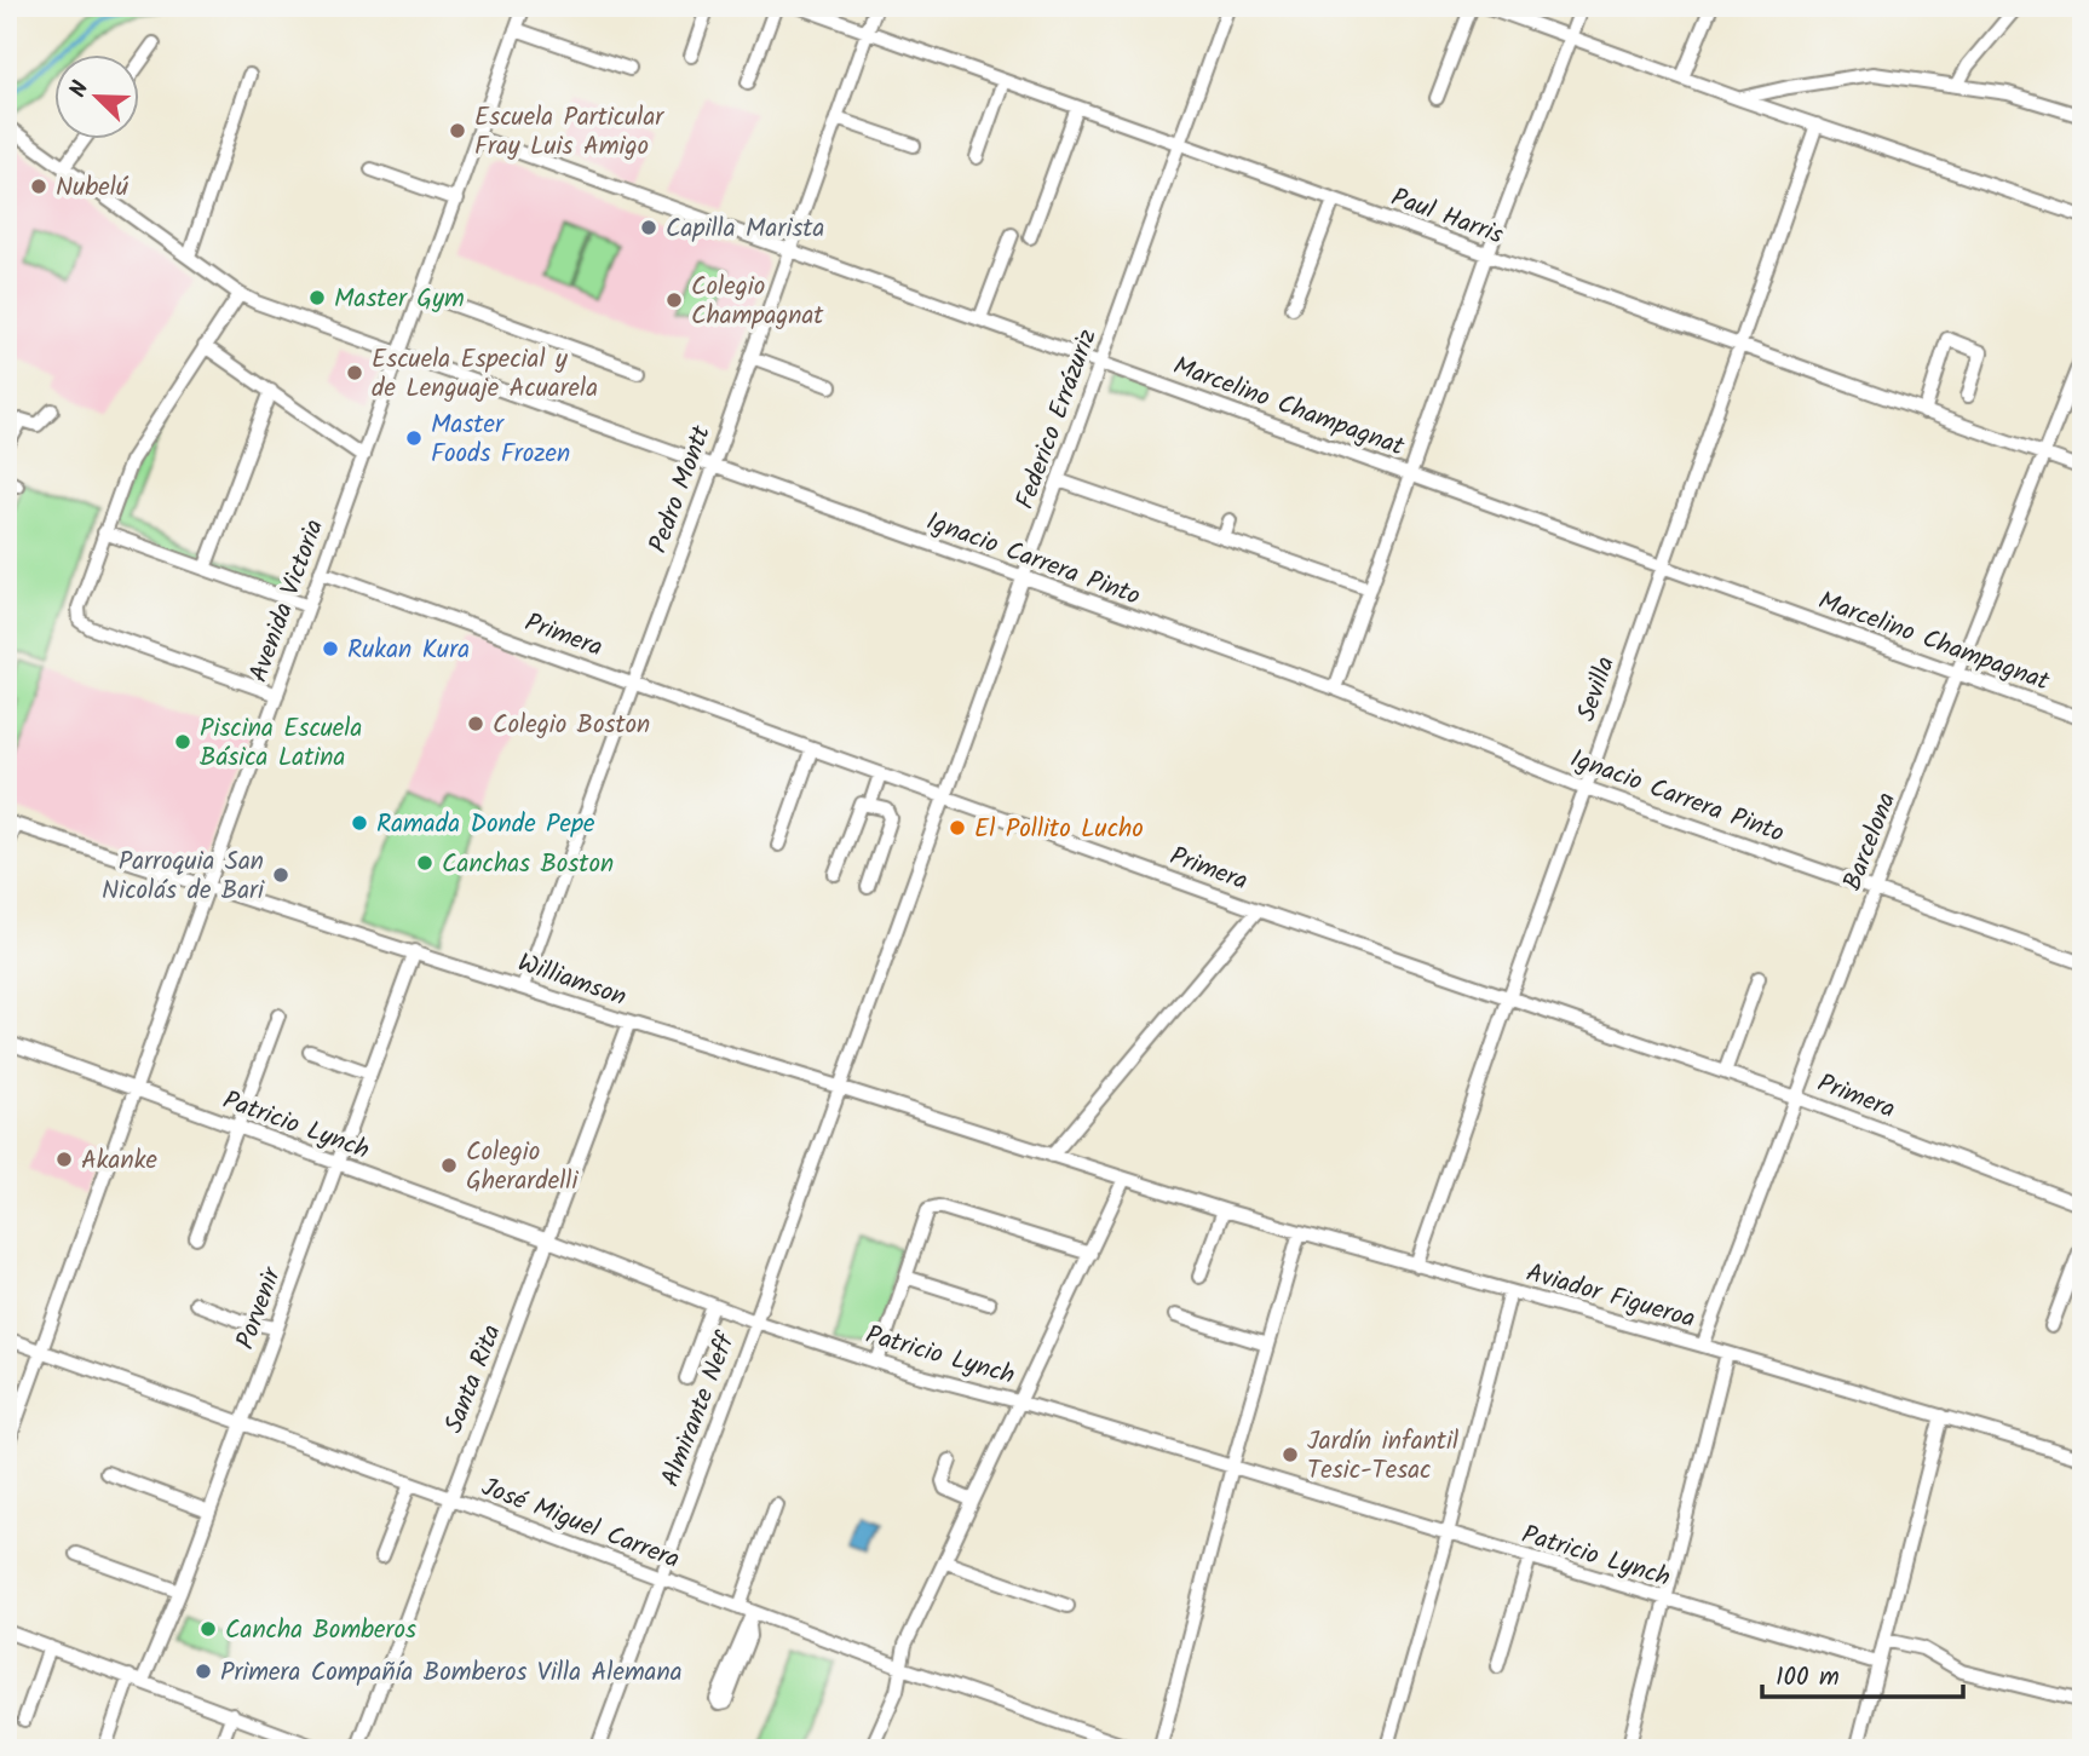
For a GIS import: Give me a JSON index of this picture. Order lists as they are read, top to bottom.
{
  "streets": {
    "street": [
      "Paul Harris",
      "Marcelino Champagnat",
      "Federico Errázuriz",
      "Pedro Montt",
      "Ignacio Carrera Pinto",
      "Avenida Victoria",
      "Primera",
      "Sevilla",
      "Barcelona",
      "Williamson",
      "Patricio Lynch",
      "Aviador Figueroa",
      "Porvenir",
      "Santa Rita",
      "Almirante Neff",
      "José Miguel Carrera"
    ]
  },
  "crossings": [
    ["Paul Harris", "Federico Errázuriz"],
    ["Paul Harris", "Pedro Montt"],
    ["Paul Harris", "Sevilla"],
    ["Paul Harris", "Barcelona"],
    ["Marcelino Champagnat", "Federico Errázuriz"],
    ["Marcelino Champagnat", "Pedro Montt"],
    ["Marcelino Champagnat", "Avenida Victoria"],
    ["Marcelino Champagnat", "Sevilla"],
    ["Marcelino Champagnat", "Barcelona"],
    ["Federico Errázuriz", "Ignacio Carrera Pinto"],
    ["Federico Errázuriz", "Primera"],
    ["Federico Errázuriz", "Williamson"],
    ["Federico Errázuriz", "Almirante Neff"],
    ["Pedro Montt", "Ignacio Carrera Pinto"],
    ["Pedro Montt", "Primera"],
    ["Pedro Montt", "Williamson"],
    ["Ignacio Carrera Pinto", "Avenida Victoria"],
    ["Ignacio Carrera Pinto", "Sevilla"],
    ["Ignacio Carrera Pinto", "Barcelona"],
    ["Avenida Victoria", "Primera"],
    ["Avenida Victoria", "Williamson"],
    ["Avenida Victoria", "Patricio Lynch"],
    ["Avenida Victoria", "José Miguel Carrera"],
    ["Primera", "Sevilla"],
    ["Primera", "Barcelona"],
    ["Sevilla", "Aviador Figueroa"],
    ["Barcelona", "Aviador Figueroa"],
    ["Williamson", "Aviador Figueroa"],
    ["Williamson", "Porvenir"],
    ["Williamson", "Santa Rita"],
    ["Williamson", "Almirante Neff"],
    ["Patricio Lynch", "Porvenir"],
    ["Patricio Lynch", "Santa Rita"],
    ["Patricio Lynch", "Almirante Neff"],
    ["Porvenir", "José Miguel Carrera"],
    ["Santa Rita", "José Miguel Carrera"],
    ["Almirante Neff", "José Miguel Carrera"]
  ],
  "places": [
    "Escuela Particular Fray Luis Amigo",
    "Nubelú",
    "Capilla Marista",
    "Master Gym",
    "Colegio Champagnat",
    "Escuela Especial y de Lenguaje Acuarela",
    "Master Foods Frozen",
    "Rukan Kura",
    "Colegio Boston",
    "Piscina Escuela Básica Latina",
    "Ramada Donde Pepe",
    "El Pollito Lucho",
    "Canchas Boston",
    "Parroquia San Nicolás de Bari",
    "Akanke",
    "Colegio Gherardelli",
    "Jardín infantil Tesic-Tesac",
    "Cancha Bomberos",
    "Primera Compañía Bomberos Villa Alemana"
  ],
  "scale_bar": "100 m",
  "north": "top left"
}
